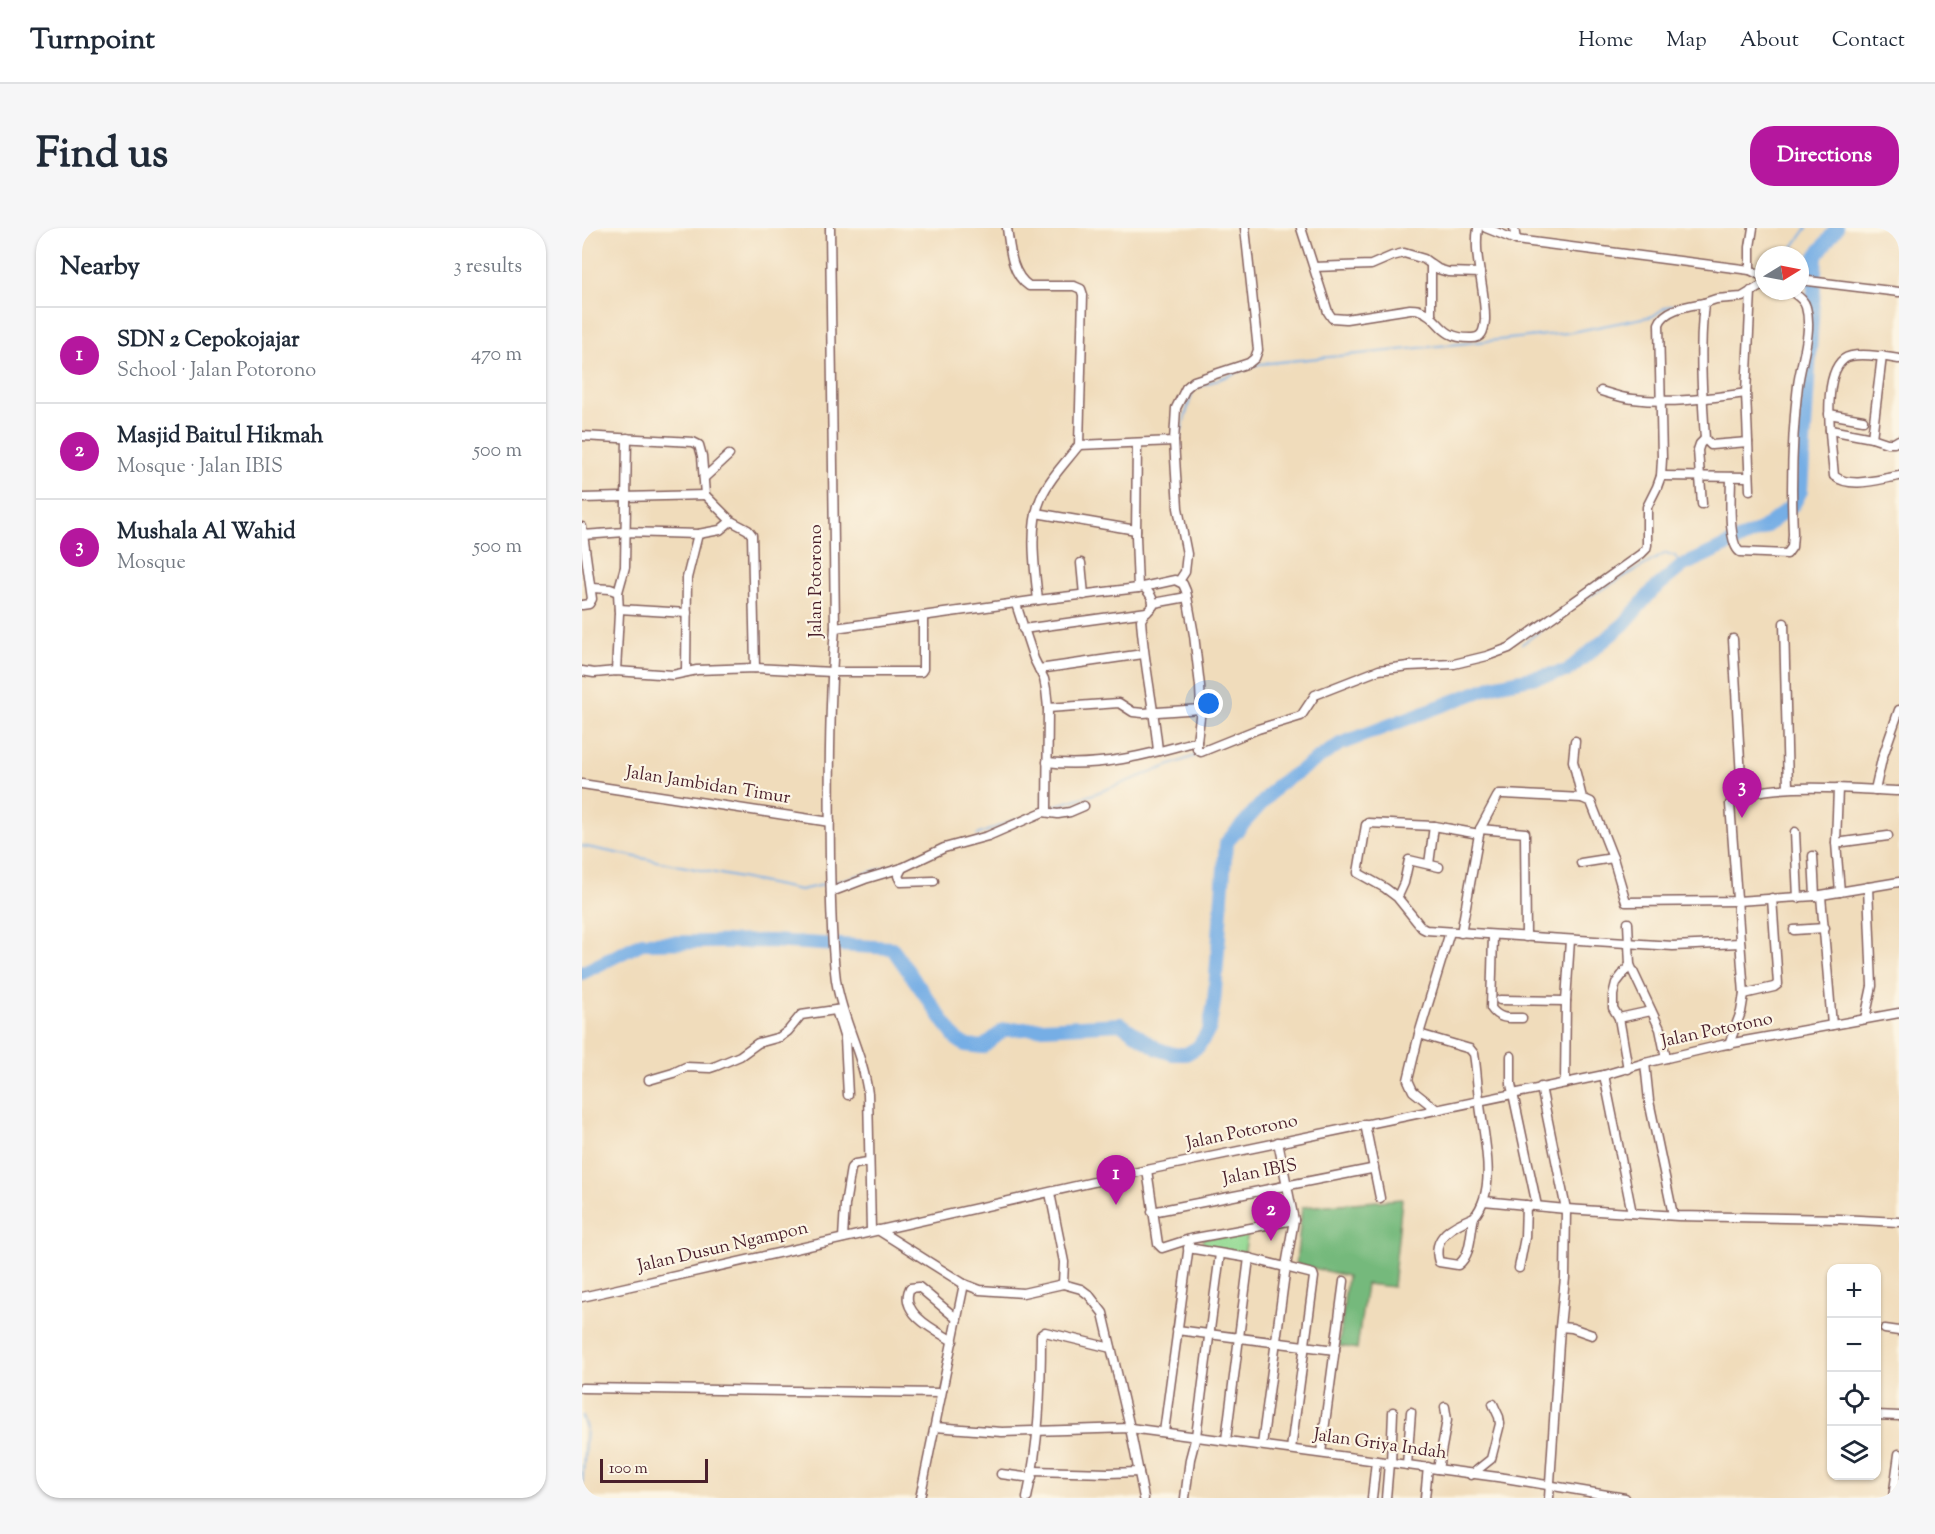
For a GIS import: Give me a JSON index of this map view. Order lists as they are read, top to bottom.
{
  "streets": {
    "street": [
      "Jalan Potorono",
      "Jalan Jambidan Timur",
      "Jalan IBIS",
      "Jalan Dusun Ngampon",
      "Jalan Griya Indah"
    ]
  },
  "crossings": [
    ["Jalan Potorono", "Jalan Jambidan Timur"],
    ["Jalan Potorono", "Jalan Dusun Ngampon"]
  ],
  "scale_bar": "100 m",
  "north": "right",
  "page": {
    "header": "Turnpoint",
    "nav": [
      "Home",
      "Map",
      "About",
      "Contact"
    ],
    "title": "Find us",
    "buttons": "Directions",
    "heading": ["Nearby", "3 results"],
    "list": [
      {
        "mark": "1",
        "name": "SDN 2 Cepokojajar",
        "note": "School · Jalan Potorono",
        "value": "470 m"
      },
      {
        "mark": "2",
        "name": "Masjid Baitul Hikmah",
        "note": "Mosque · Jalan IBIS",
        "value": "500 m"
      },
      {
        "mark": "3",
        "name": "Mushala Al Wahid",
        "note": "Mosque",
        "value": "500 m"
      }
    ],
    "pins": ["3", "1", "2"],
    "map_buttons": ["+", "−"],
    "scale": "100 m"
  }
}
